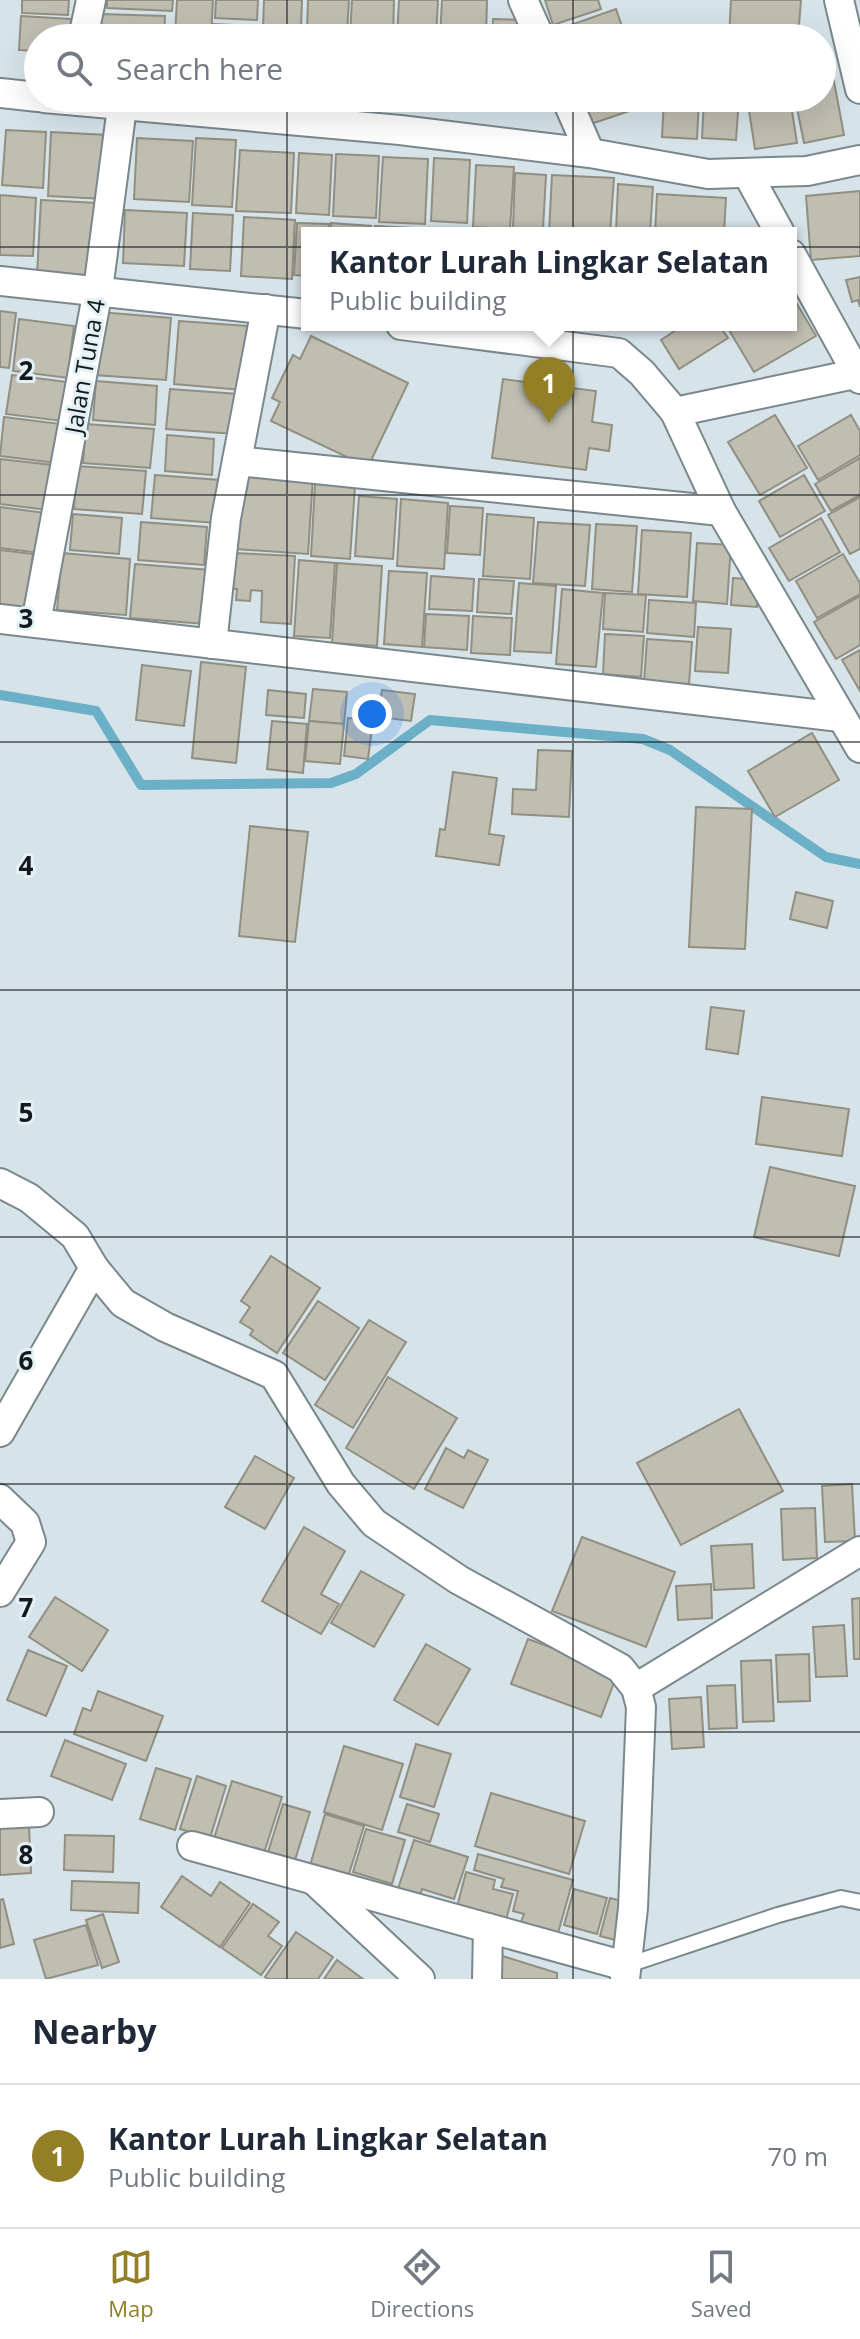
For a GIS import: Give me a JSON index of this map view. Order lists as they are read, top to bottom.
{
  "streets": {
    "street": ["Jalan Tuna 4"]
  },
  "page": {
    "search": "Search here",
    "popup": ["Kantor Lurah Lingkar Selatan", "Public building"],
    "pins": "1",
    "heading": "Nearby",
    "list": [
      {
        "mark": "1",
        "name": "Kantor Lurah Lingkar Selatan",
        "note": "Public building",
        "value": "70 m"
      }
    ],
    "nav": ["Map", "Directions", "Saved"]
  },
  "grid": {
    "rows": [
      "2",
      "3",
      "4",
      "5",
      "6",
      "7",
      "8"
    ]
  }
}
